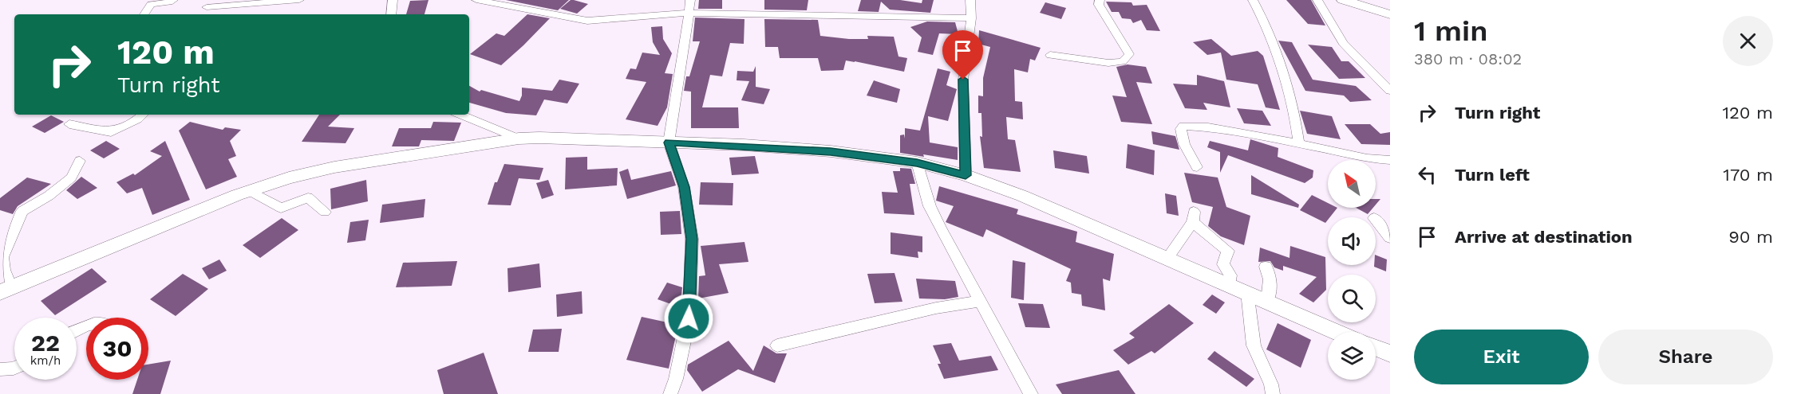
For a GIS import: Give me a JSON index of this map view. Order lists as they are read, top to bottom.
{
  "north": "top left",
  "page": {
    "heading": ["1 min", "380 m · 08:02"],
    "turn": ["120 m", "Turn right"],
    "list": [
      {
        "name": "Turn right",
        "value": "120 m"
      },
      {
        "name": "Turn left",
        "value": "170 m"
      },
      {
        "name": "Arrive at destination",
        "value": "90 m"
      }
    ],
    "speed": "22 km/h",
    "limit": "30",
    "buttons": ["Exit", "Share"]
  }
}
